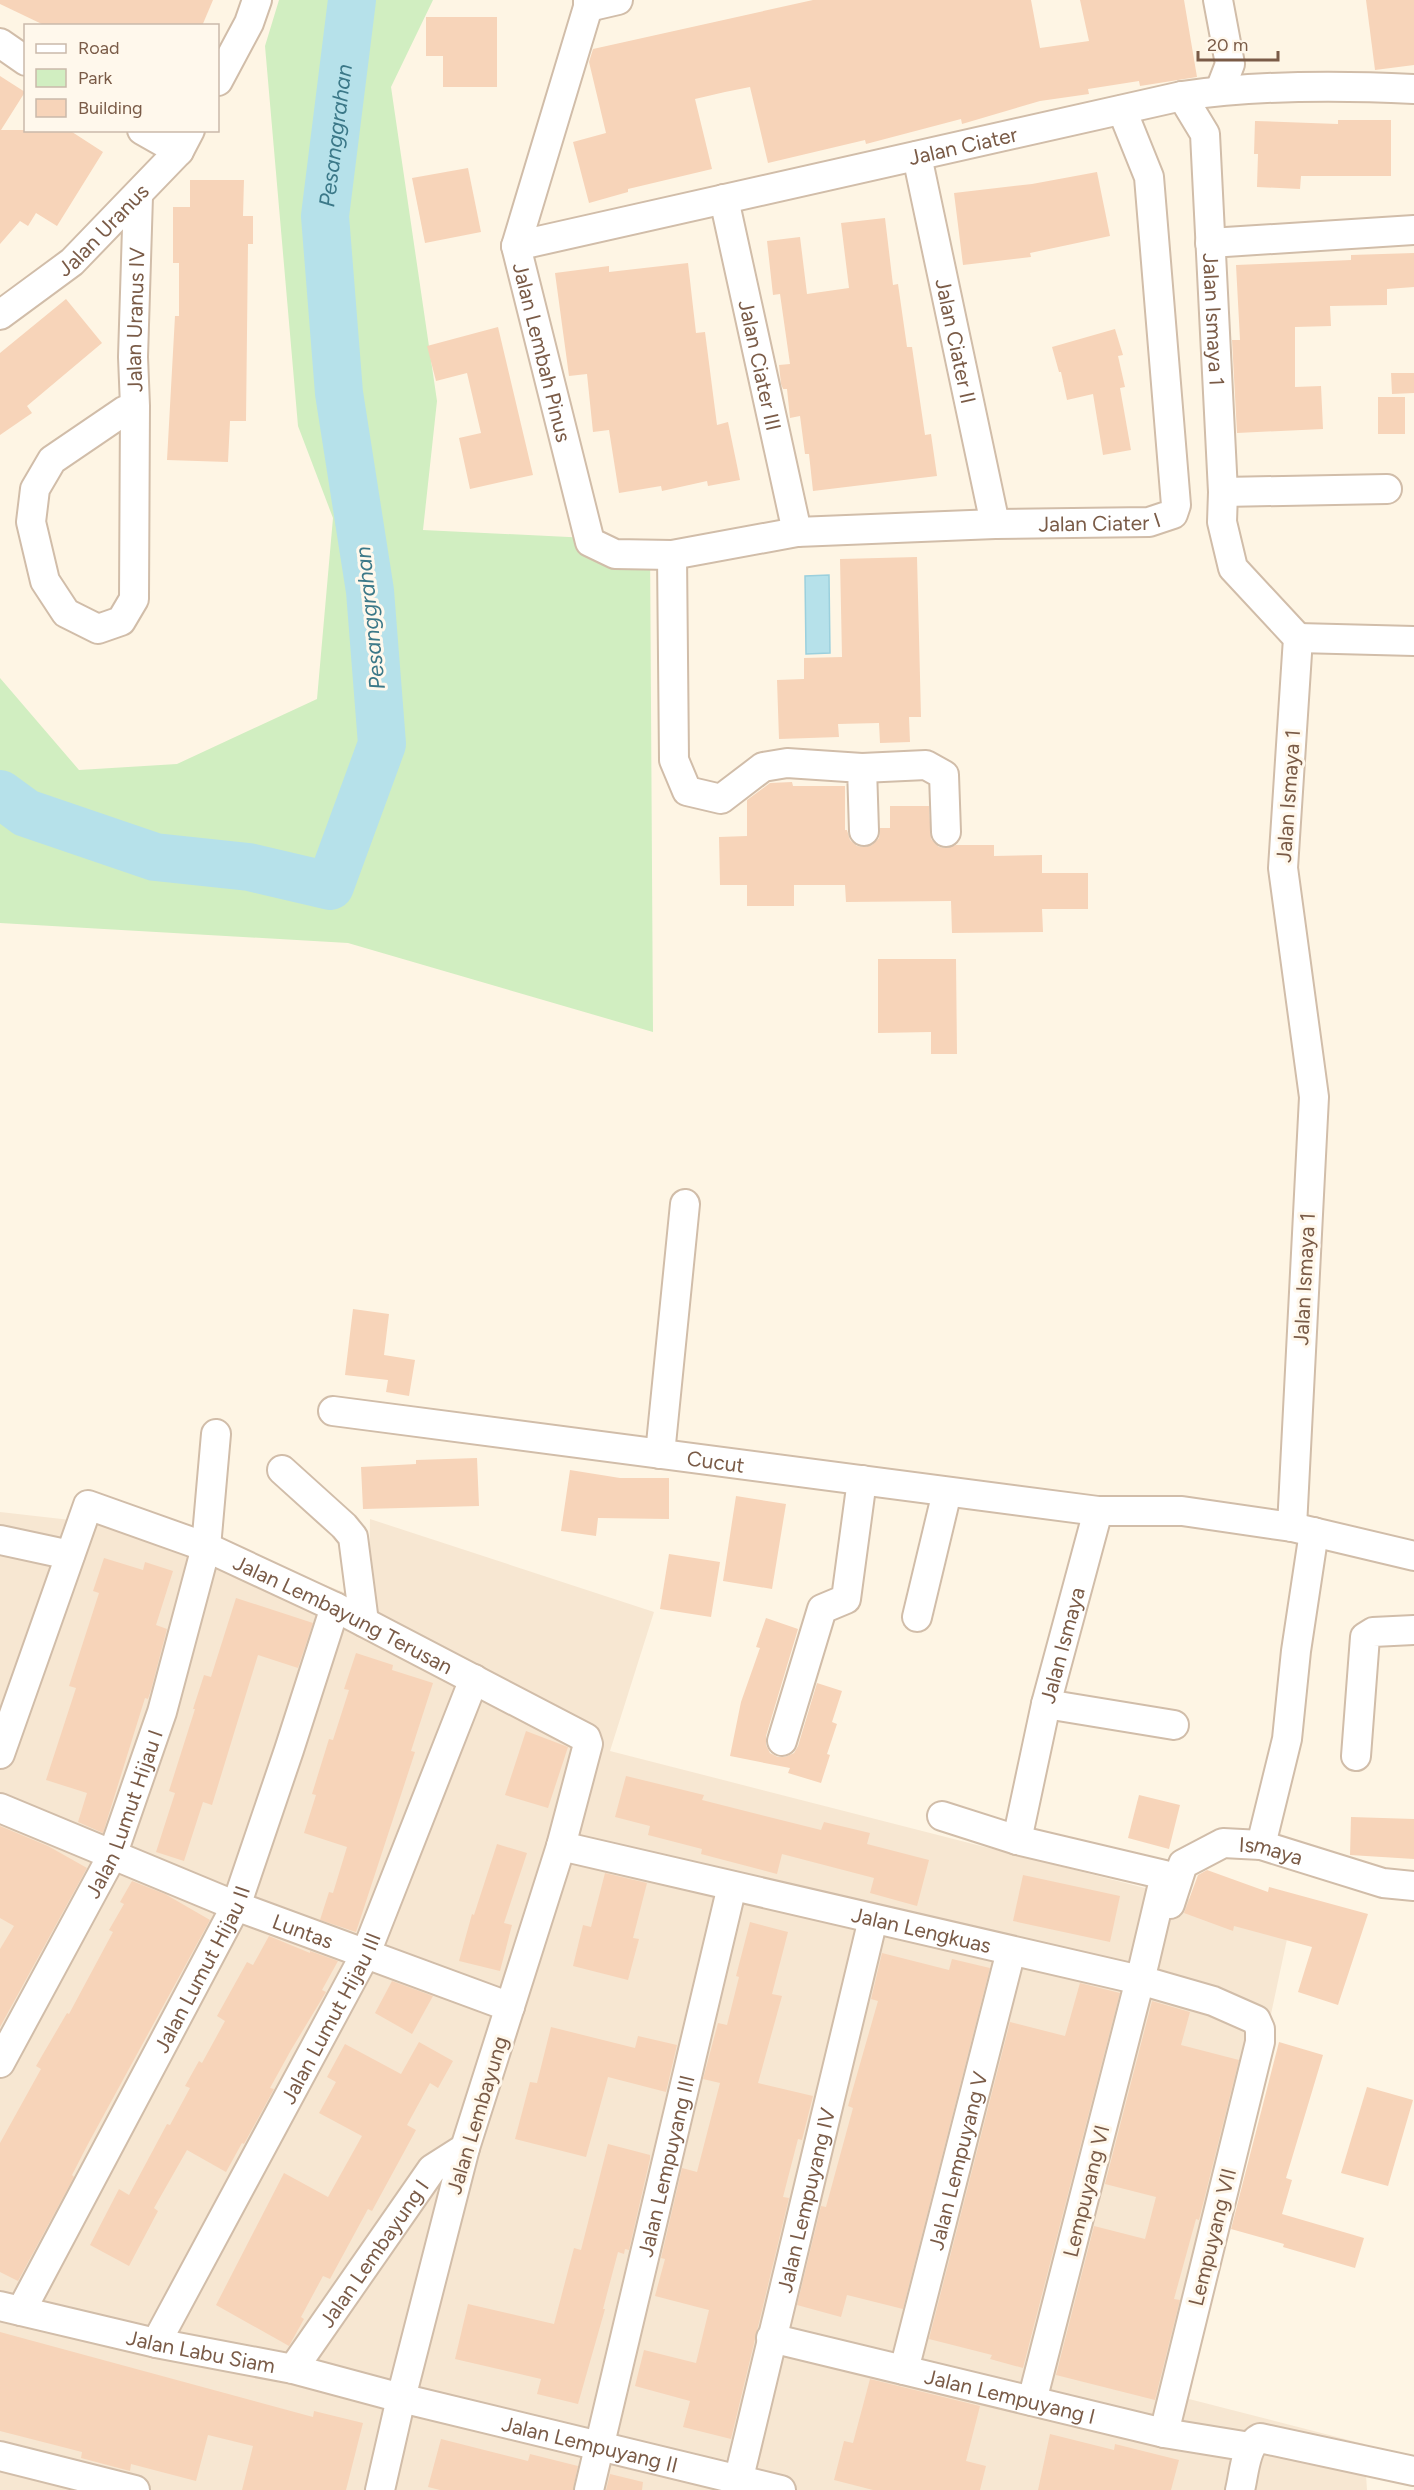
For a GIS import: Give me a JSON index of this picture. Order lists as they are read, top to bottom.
{
  "streets": {
    "street": [
      "Jalan Ciater",
      "Jalan Uranus",
      "Jalan Uranus IV",
      "Jalan Ismaya 1",
      "Jalan Ciater II",
      "Jalan Lembah Pinus",
      "Jalan Ciater III",
      "Jalan Ciater I",
      "Cucut",
      "Jalan Lembayung Terusan",
      "Jalan Ismaya",
      "Jalan Lumut Hijau I",
      "Ismaya",
      "Jalan Lengkuas",
      "Luntas",
      "Jalan Lumut Hijau II",
      "Jalan Lumut Hijau III",
      "Jalan Lembayung",
      "Jalan Lempuyang V",
      "Jalan Lempuyang III",
      "Lempuyang VI",
      "Jalan Lempuyang IV",
      "Lempuyang VII",
      "Jalan Lembayung I",
      "Jalan Labu Siam",
      "Jalan Lempuyang I",
      "Jalan Lempuyang II"
    ]
  },
  "crossings": [
    ["Jalan Ciater", "Jalan Ismaya 1"],
    ["Jalan Ciater", "Jalan Ciater II"],
    ["Jalan Ciater", "Jalan Lembah Pinus"],
    ["Jalan Ciater", "Jalan Ciater III"],
    ["Jalan Ciater", "Jalan Ciater I"],
    ["Jalan Uranus", "Jalan Uranus IV"],
    ["Jalan Ismaya 1", "Ismaya"],
    ["Jalan Ciater II", "Jalan Ciater I"],
    ["Jalan Lembah Pinus", "Jalan Ciater I"],
    ["Jalan Ciater III", "Jalan Ciater I"],
    ["Cucut", "Jalan Ismaya"],
    ["Jalan Lembayung Terusan", "Jalan Lumut Hijau I"],
    ["Jalan Lembayung Terusan", "Jalan Lumut Hijau II"],
    ["Jalan Lembayung Terusan", "Jalan Lumut Hijau III"],
    ["Jalan Lembayung Terusan", "Jalan Lembayung"],
    ["Jalan Lumut Hijau I", "Luntas"],
    ["Jalan Lengkuas", "Jalan Lembayung"],
    ["Jalan Lengkuas", "Jalan Lempuyang V"],
    ["Jalan Lengkuas", "Jalan Lempuyang III"],
    ["Jalan Lengkuas", "Lempuyang VI"],
    ["Jalan Lengkuas", "Jalan Lempuyang IV"],
    ["Jalan Lengkuas", "Lempuyang VII"],
    ["Luntas", "Jalan Lumut Hijau II"],
    ["Luntas", "Jalan Lumut Hijau III"],
    ["Luntas", "Jalan Lembayung"],
    ["Jalan Lumut Hijau II", "Jalan Labu Siam"],
    ["Jalan Lumut Hijau III", "Jalan Labu Siam"],
    ["Jalan Lembayung", "Jalan Lembayung I"],
    ["Jalan Lembayung", "Jalan Labu Siam"],
    ["Jalan Lembayung", "Jalan Lempuyang II"],
    ["Jalan Lempuyang V", "Jalan Lempuyang I"],
    ["Jalan Lempuyang III", "Jalan Lempuyang II"],
    ["Lempuyang VI", "Jalan Lempuyang I"],
    ["Jalan Lempuyang IV", "Jalan Lempuyang I"],
    ["Jalan Lempuyang IV", "Jalan Lempuyang II"],
    ["Lempuyang VII", "Jalan Lempuyang I"],
    ["Jalan Lembayung I", "Jalan Labu Siam"],
    ["Jalan Labu Siam", "Jalan Lempuyang II"]
  ],
  "water": ["Pesanggrahan"],
  "legend": ["Road", "Park", "Building"],
  "scale_bar": "20 m"
}
